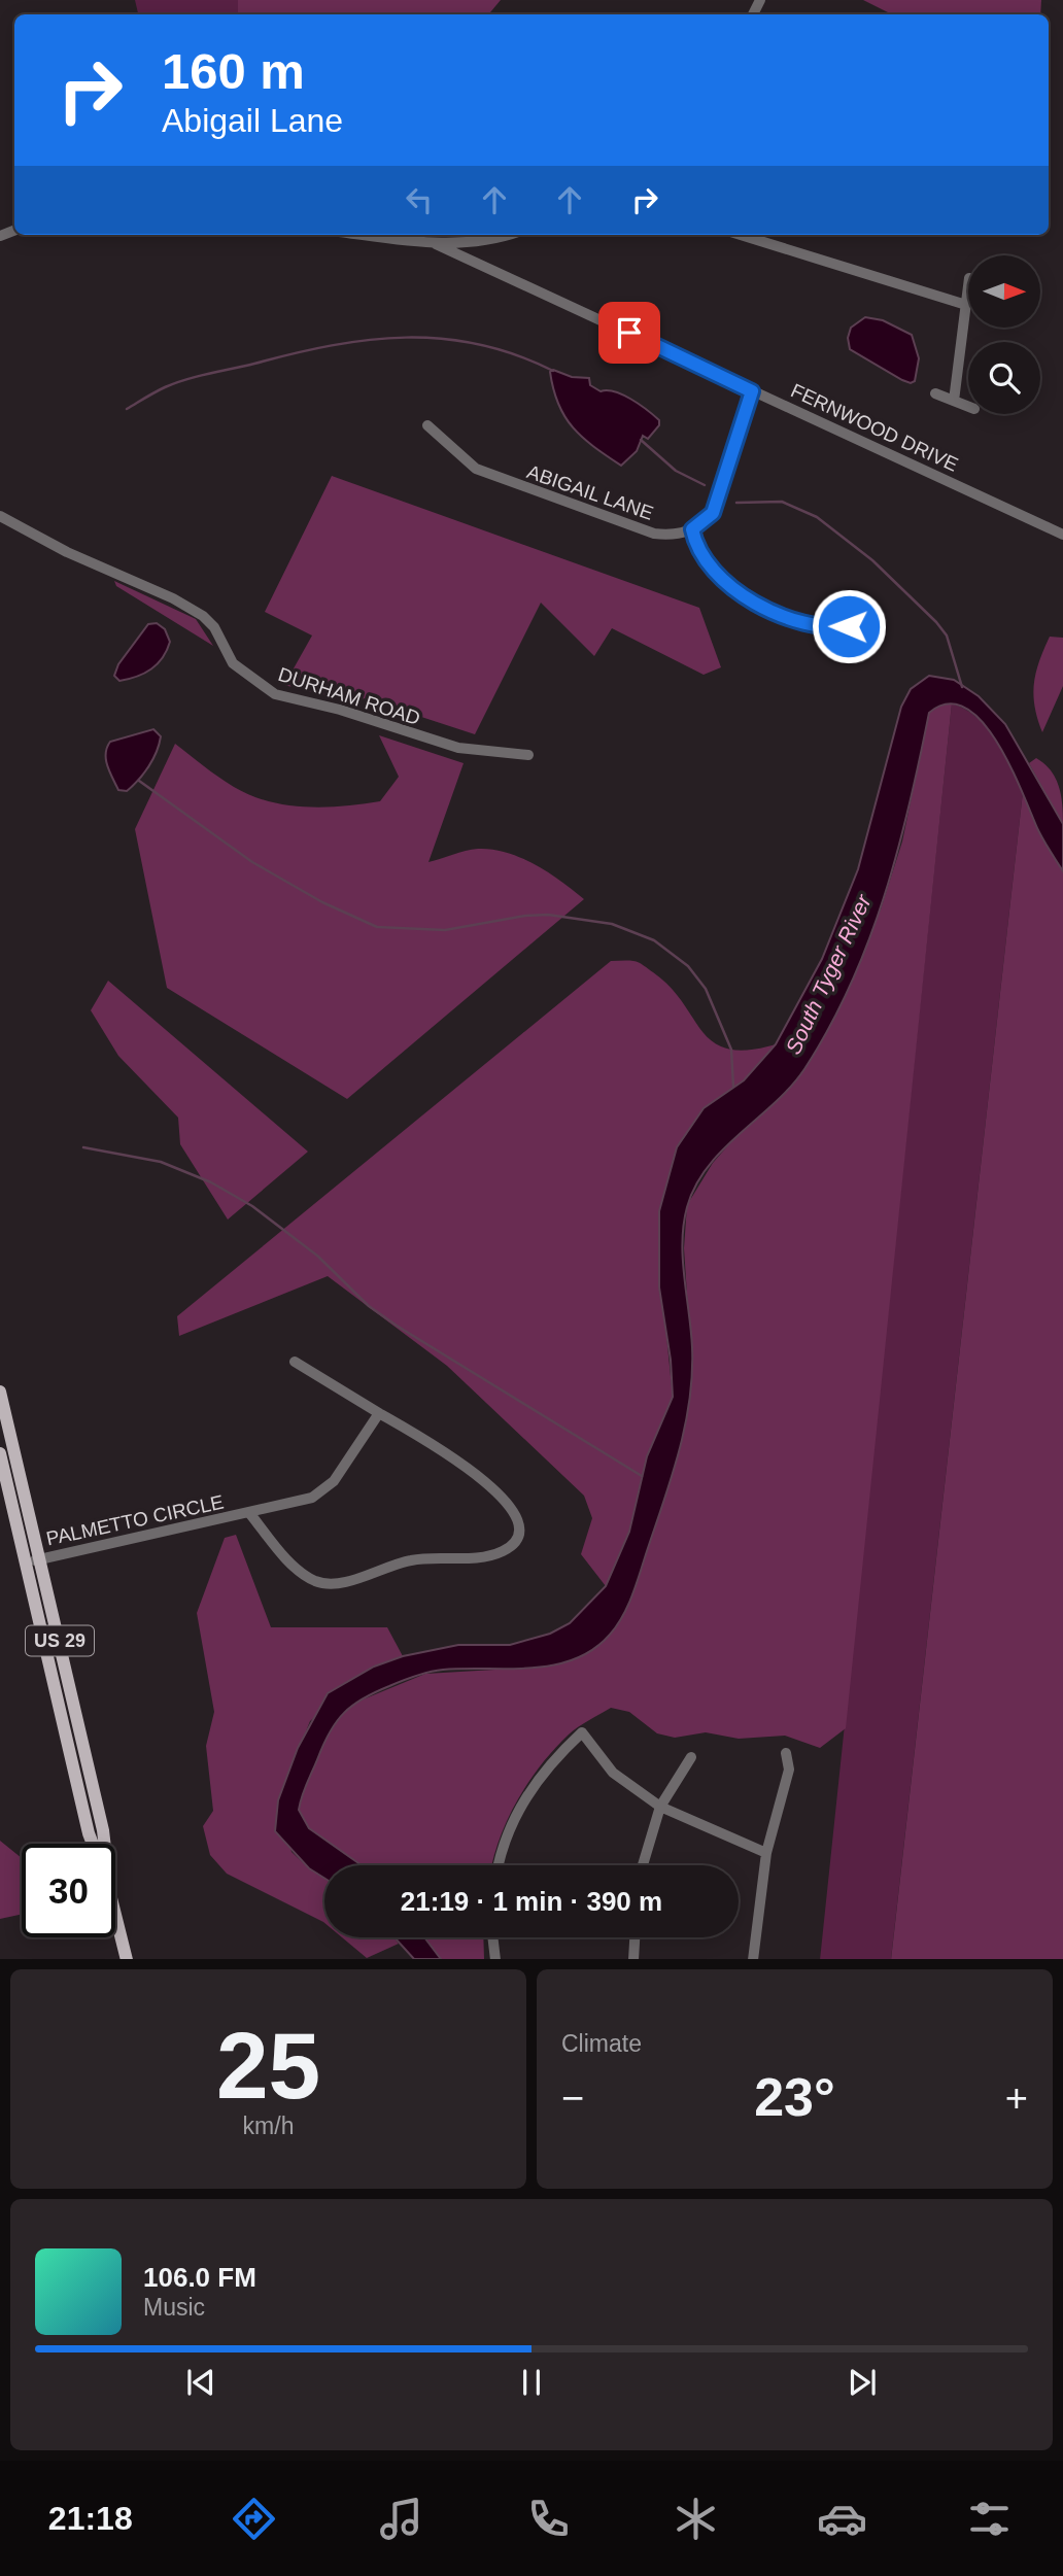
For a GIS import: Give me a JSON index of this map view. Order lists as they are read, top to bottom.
{
  "streets": {
    "main road": ["US 29"],
    "street": [
      "FERNWOOD DRIVE",
      "ABIGAIL LANE",
      "DURHAM ROAD",
      "PALMETTO CIRCLE"
    ]
  },
  "crossings": [
    ["PALMETTO CIRCLE", "US 29"]
  ],
  "water": ["South Tyger River"],
  "north": "right",
  "page": {
    "turn": ["160 m", "Abigail Lane"],
    "limit": "30",
    "trip": "21:19 · 1 min · 390 m",
    "tile": [
      ["25", "km/h"],
      "Climate"
    ],
    "heat": ["−", "23°", "+"],
    "song": ["106.0 FM", "Music"],
    "tabs": "21:18"
  }
}
